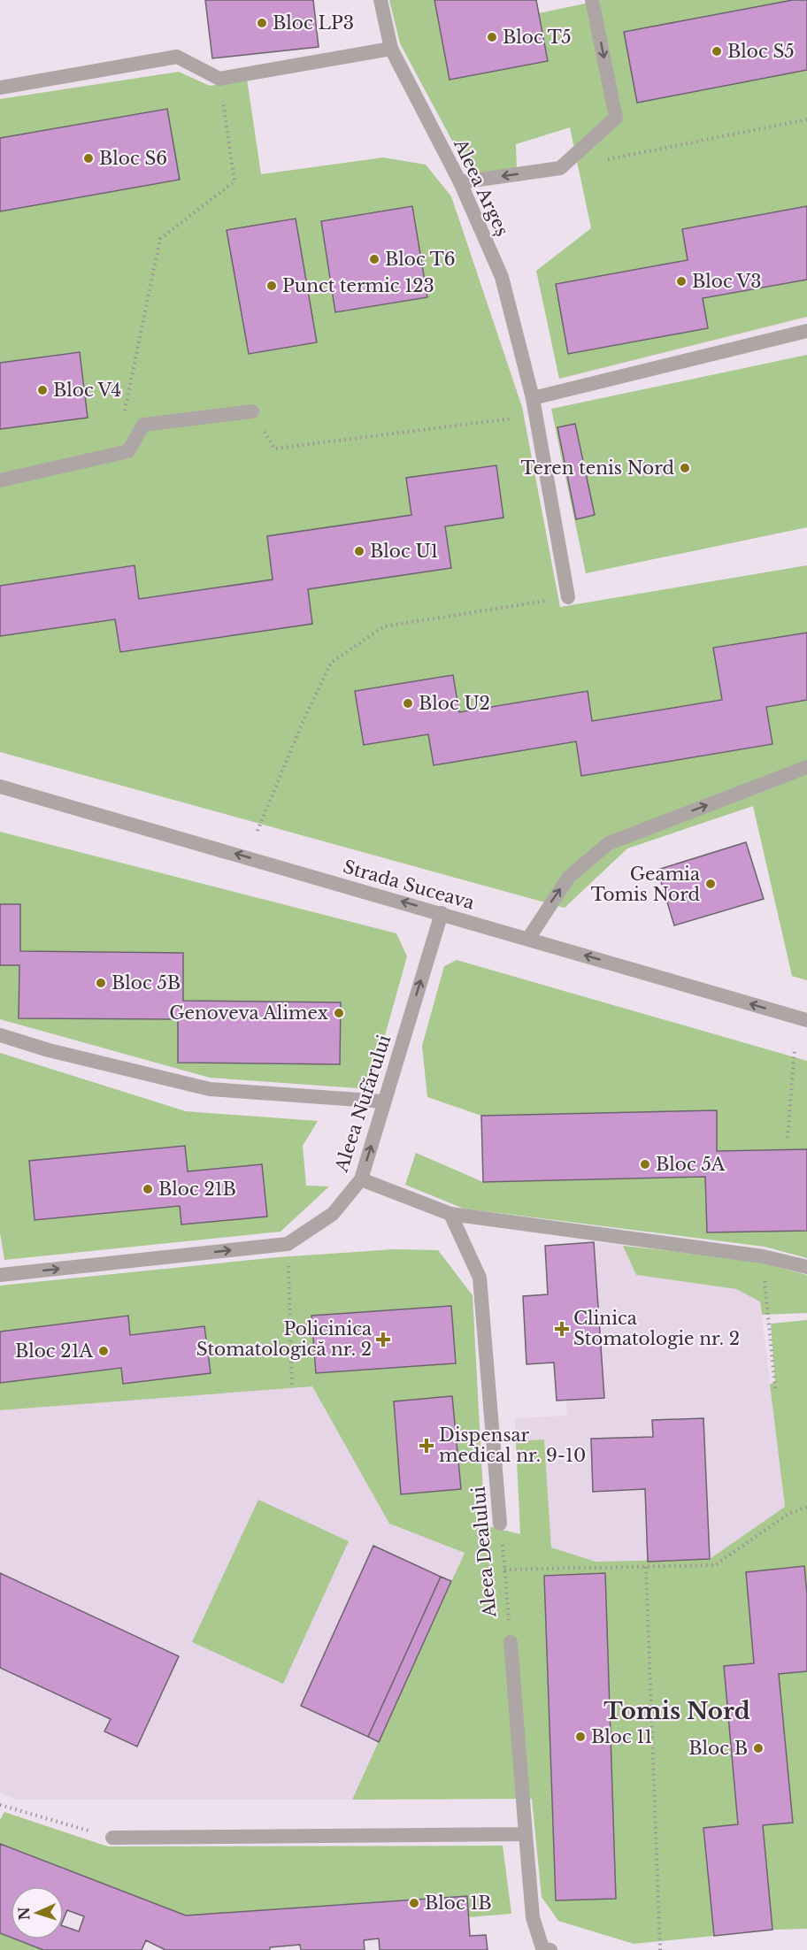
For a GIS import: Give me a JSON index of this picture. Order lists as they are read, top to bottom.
{
  "streets": {
    "street": [
      "Aleea Argeș",
      "Strada Suceava",
      "Aleea Nufărului",
      "Aleea Dealului"
    ]
  },
  "crossings": [
    ["Strada Suceava", "Aleea Nufărului"]
  ],
  "one_way": ["Strada Suceava", "Aleea Nufărului"],
  "districts": ["Tomis Nord"],
  "places": {
    "other": [
      "Bloc LP3",
      "Bloc T5",
      "Bloc S5",
      "Bloc S6",
      "Bloc T6",
      "Bloc V3",
      "Punct termic 123",
      "Bloc V4",
      "Teren tenis Nord",
      "Bloc U1",
      "Bloc U2",
      "Geamia Tomis Nord",
      "Bloc 5B",
      "Genoveva Alimex",
      "Bloc 5A",
      "Bloc 21B",
      "Bloc 21A",
      "Bloc 11",
      "Bloc B",
      "Bloc 1B"
    ],
    "health": ["Clinica Stomatologie nr. 2", "Policinica Stomatologică nr. 2", "Dispensar medical nr. 9-10"]
  },
  "north": "left"
}
